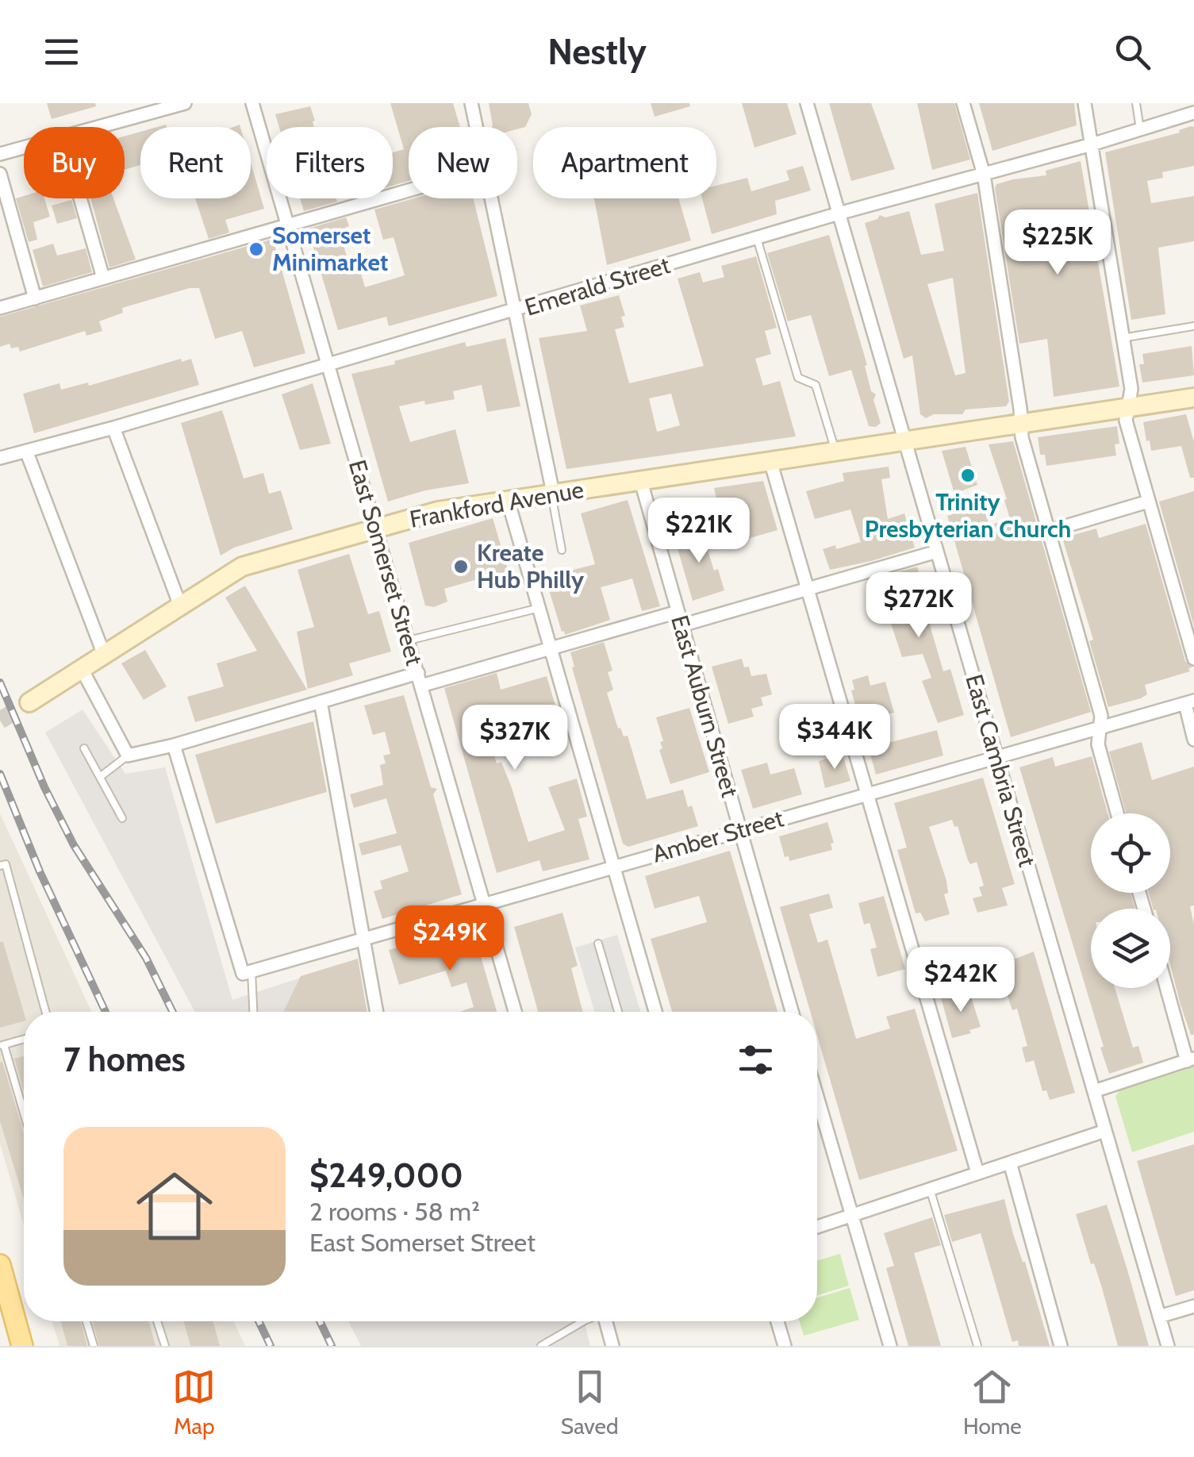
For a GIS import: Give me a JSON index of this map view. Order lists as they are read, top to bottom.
{
  "streets": {
    "main road": ["Frankford Avenue"],
    "street": [
      "Emerald Street",
      "East Somerset Street",
      "East Auburn Street",
      "East Cambria Street",
      "Amber Street"
    ]
  },
  "crossings": [
    ["Emerald Street", "East Somerset Street"],
    ["Emerald Street", "East Cambria Street"],
    ["Frankford Avenue", "East Somerset Street"],
    ["Frankford Avenue", "East Auburn Street"],
    ["Frankford Avenue", "East Cambria Street"],
    ["East Somerset Street", "Amber Street"],
    ["East Auburn Street", "Amber Street"],
    ["East Cambria Street", "Amber Street"]
  ],
  "places": ["Somerset Minimarket", "Trinity Presbyterian Church", "Kreate Hub Philly"],
  "page": {
    "header": "Nestly",
    "chip": [
      "Buy",
      "Rent",
      "Filters",
      "New",
      "Apartment"
    ],
    "price": [
      "$225K",
      "$221K",
      "$272K",
      "$344K",
      "$327K",
      "$249K",
      "$242K"
    ],
    "heading": "7 homes",
    "list": [
      {
        "name": "$249,000",
        "note": "2 rooms · 58 m² · East Somerset Street"
      }
    ],
    "tabs": ["Map", "Saved", "Home"]
  }
}
